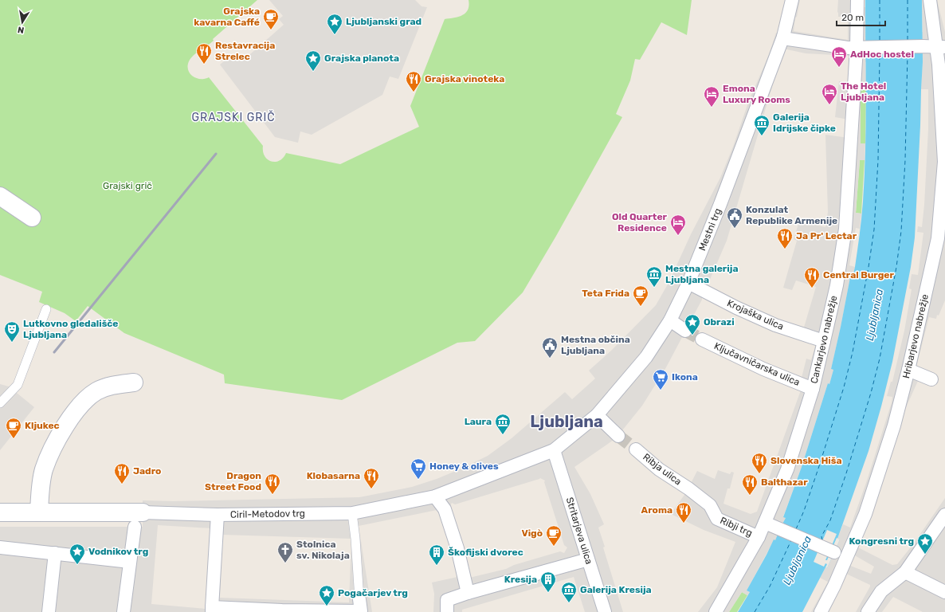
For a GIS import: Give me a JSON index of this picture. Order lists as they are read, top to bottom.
{
  "streets": {
    "street": [
      "Mestni trg",
      "Krojaška ulica",
      "Hribarjevo nabrežje",
      "Cankarjevo nabrežje",
      "Ključavničarska ulica",
      "Ribja ulica",
      "Ciril-Metodov trg",
      "Ribji trg",
      "Stritarjeva ulica"
    ]
  },
  "crossings": [
    ["Mestni trg", "Krojaška ulica"],
    ["Mestni trg", "Ciril-Metodov trg"],
    ["Mestni trg", "Stritarjeva ulica"],
    ["Krojaška ulica", "Cankarjevo nabrežje"],
    ["Cankarjevo nabrežje", "Ključavničarska ulica"],
    ["Cankarjevo nabrežje", "Ribji trg"],
    ["Ribja ulica", "Ribji trg"]
  ],
  "districts": ["GRAJSKI GRIČ", "Ljubljana"],
  "water": ["Ljubljanica"],
  "parks": ["Grajski grič"],
  "places": {
    "cafe": [
      "Grajska kavarna Caffé",
      "Teta Frida",
      "Kljukec",
      "Vigò"
    ],
    "place": [
      "Ljubljanski grad",
      "Grajska planota",
      "Obrazi",
      "Kongresni trg",
      "Vodnikov trg",
      "Pogačarjev trg"
    ],
    "restaurant": [
      "Restavracija Strelec",
      "Grajska vinoteka",
      "Ja Pr' Lectar",
      "Central Burger",
      "Slovenska Hiša",
      "Jadro",
      "Klobasarna",
      "Dragon Street Food",
      "Balthazar",
      "Aroma"
    ],
    "hotel": [
      "AdHoc hostel",
      "The Hotel Ljubljana",
      "Emona Luxury Rooms",
      "Old Quarter Residence"
    ],
    "museum": [
      "Galerija Idrijske čipke",
      "Mestna galerija Ljubljana",
      "Laura",
      "Galerija Kresija"
    ],
    "public building": ["Konzulat Republike Armenije", "Mestna občina Ljubljana"],
    "theatre": ["Lutkovno gledališče Ljubljana"],
    "supermarket": ["Ikona", "Honey & olives"],
    "church": ["Stolnica sv. Nikolaja"],
    "building": ["Škofijski dvorec", "Kresija"]
  },
  "scale_bar": "20 m",
  "north": "bottom"
}
